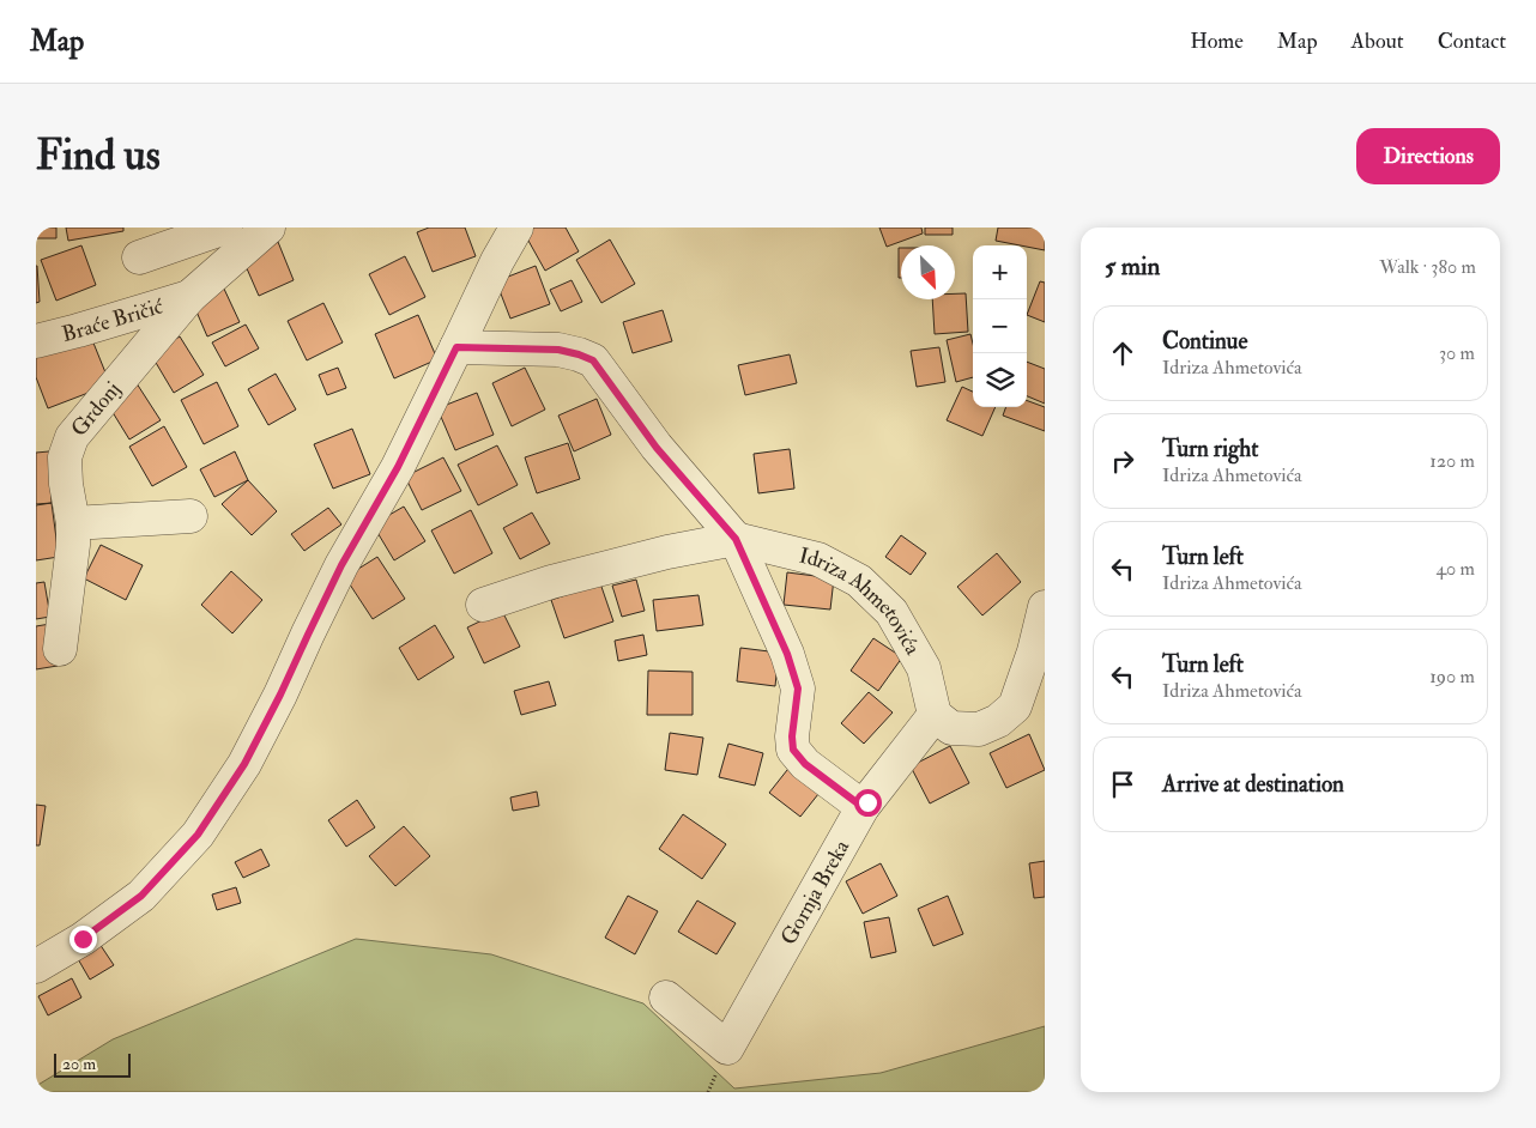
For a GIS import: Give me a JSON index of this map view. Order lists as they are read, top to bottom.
{
  "streets": {
    "street": [
      "Braće Bričić",
      "Grdonj",
      "Idriza Ahmetovića",
      "Gornja Breka"
    ]
  },
  "crossings": [
    ["Braće Bričić", "Grdonj"],
    ["Idriza Ahmetovića", "Gornja Breka"]
  ],
  "scale_bar": "20 m",
  "north": "bottom right",
  "page": {
    "header": "Map",
    "nav": [
      "Home",
      "Map",
      "About",
      "Contact"
    ],
    "buttons": "Directions",
    "title": "Find us",
    "heading": ["5 min", "Walk · 380 m"],
    "map_buttons": ["+", "−"],
    "list": [
      ["Continue", "Idriza Ahmetovića", "30 m"],
      ["Turn right", "Idriza Ahmetovića", "120 m"],
      ["Turn left", "Idriza Ahmetovića", "40 m"],
      ["Turn left", "Idriza Ahmetovića", "190 m"],
      "Arrive at destination"
    ],
    "scale": "20 m"
  }
}
